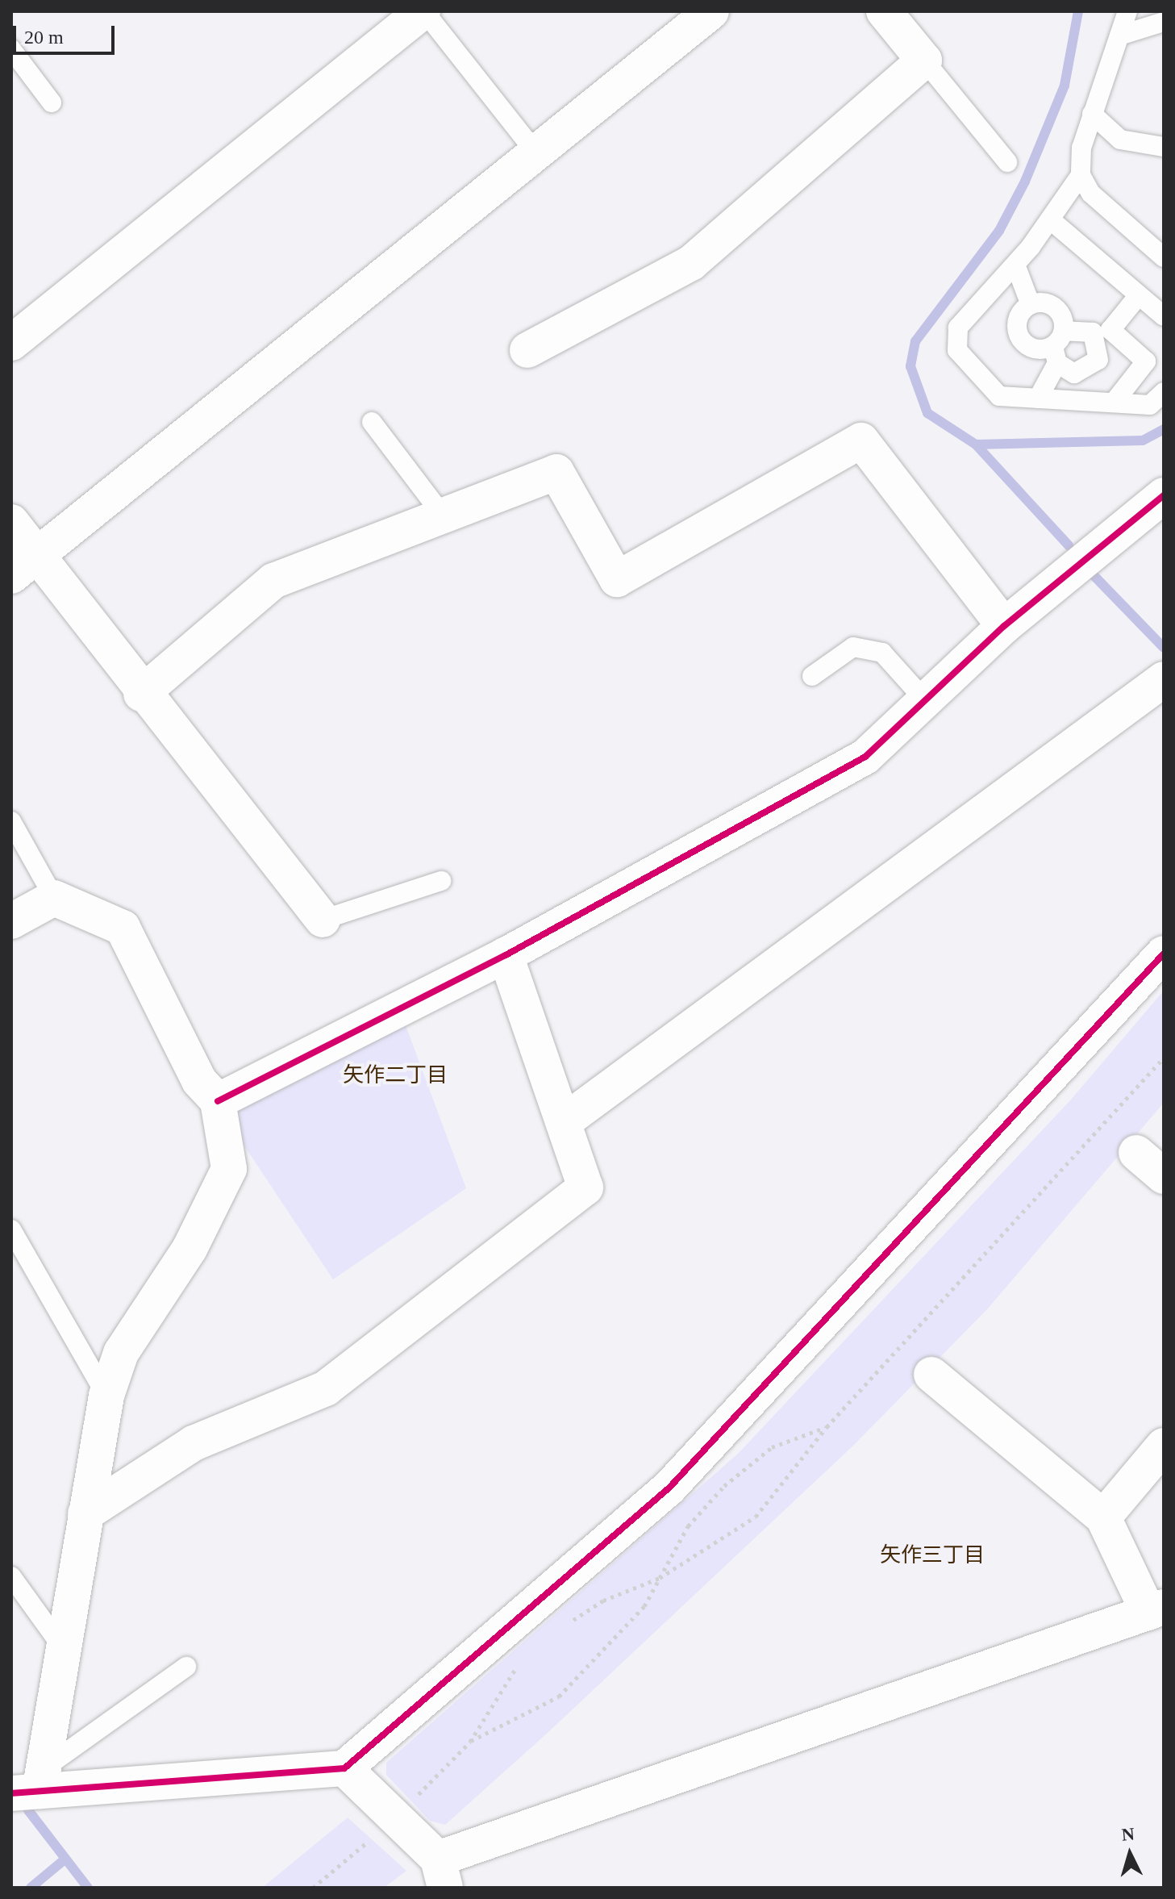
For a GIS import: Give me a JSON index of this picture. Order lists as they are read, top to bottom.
{
  "districts": ["矢作二丁目", "矢作三丁目"],
  "scale_bar": "20 m",
  "north": "top"
}
